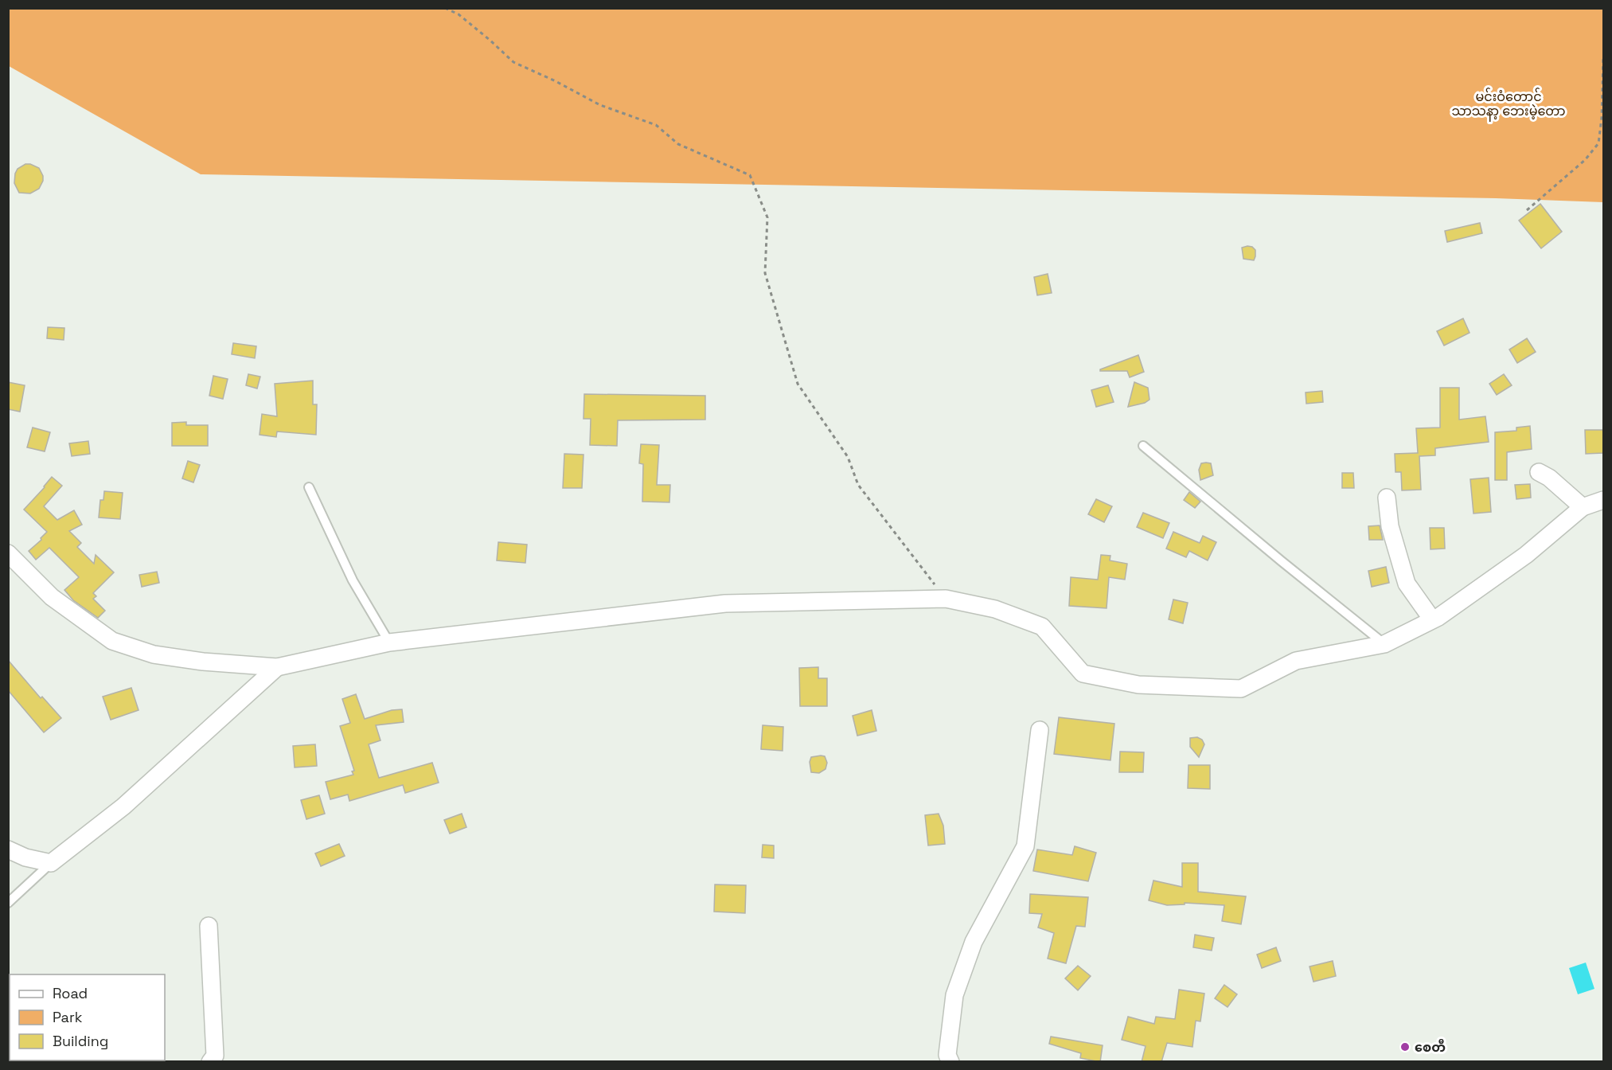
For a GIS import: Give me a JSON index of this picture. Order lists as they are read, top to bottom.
{
  "parks": ["မင်းဝံတောင် သာသနာ့ ‌ဘေးမဲ့တော"],
  "places": ["စေတီ"],
  "legend": ["Road", "Park", "Building"]
}
